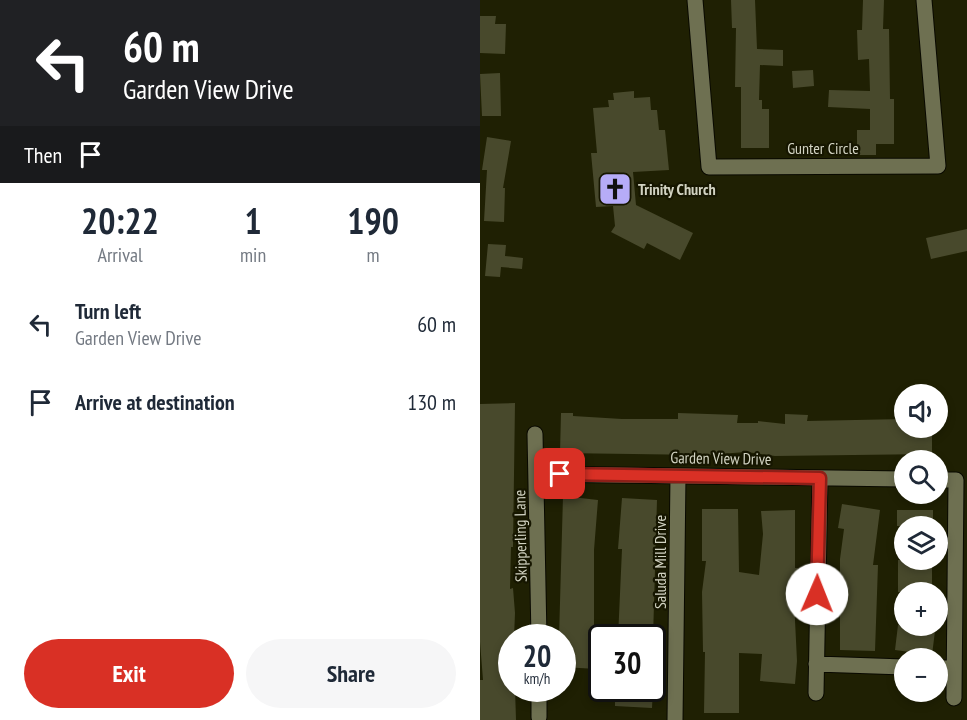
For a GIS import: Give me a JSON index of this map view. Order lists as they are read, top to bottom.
{
  "streets": {
    "street": [
      "Gunter Circle",
      "Garden View Drive",
      "Skipperling Lane",
      "Saluda Mill Drive"
    ]
  },
  "crossings": [
    ["Garden View Drive", "Skipperling Lane"],
    ["Garden View Drive", "Saluda Mill Drive"]
  ],
  "places": {
    "church": ["Trinity Church"]
  },
  "page": {
    "turn": ["60 m", "Garden View Drive"],
    "then": "Then",
    "eta": [
      "20:22",
      "Arrival",
      "1",
      "min",
      "190",
      "m"
    ],
    "list": [
      {
        "name": "Turn left",
        "note": "Garden View Drive",
        "value": "60 m"
      },
      {
        "name": "Arrive at destination",
        "value": "130 m"
      }
    ],
    "map_buttons": ["+", "−"],
    "speed": "20 km/h",
    "limit": "30",
    "buttons": ["Exit", "Share"]
  }
}
